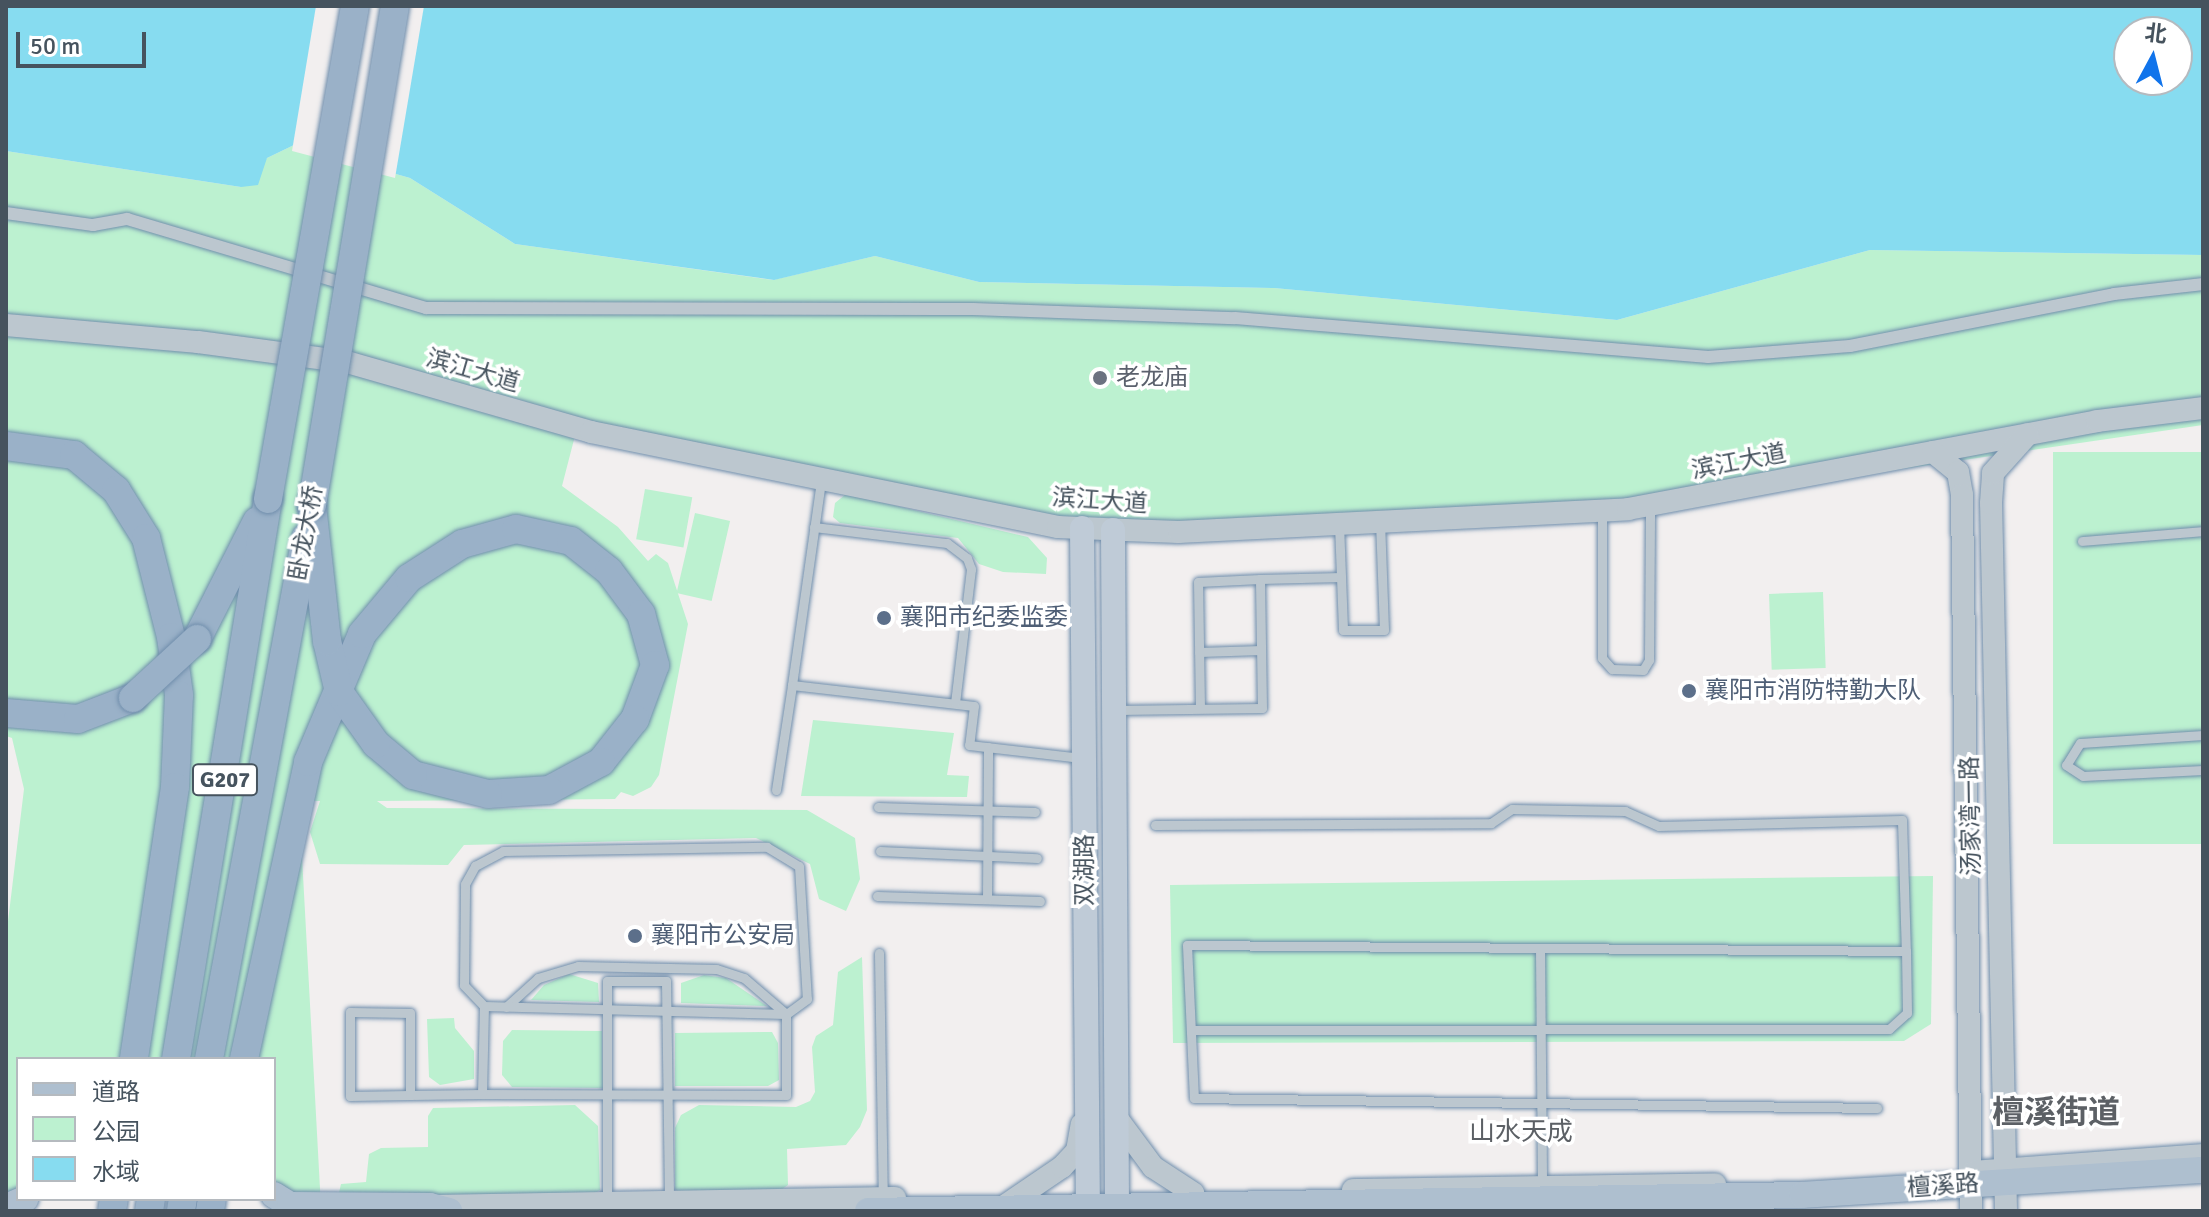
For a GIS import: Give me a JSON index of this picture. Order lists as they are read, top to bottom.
{
  "streets": {
    "highway": ["卧龙大桥", "G207"],
    "main road": ["双湖路", "檀溪路"],
    "street": ["滨江大道", "汤家湾一路"]
  },
  "crossings": [
    ["滨江大道", "汤家湾一路"],
    ["滨江大道", "双湖路"],
    ["汤家湾一路", "檀溪路"],
    ["双湖路", "檀溪路"]
  ],
  "districts": ["檀溪街道", "山水天成"],
  "places": [
    "老龙庙",
    "襄阳市纪委监委",
    "襄阳市消防特勤大队",
    "襄阳市公安局"
  ],
  "legend": ["道路", "公园", "水域"],
  "scale_bar": "50 m",
  "north": "top"
}
